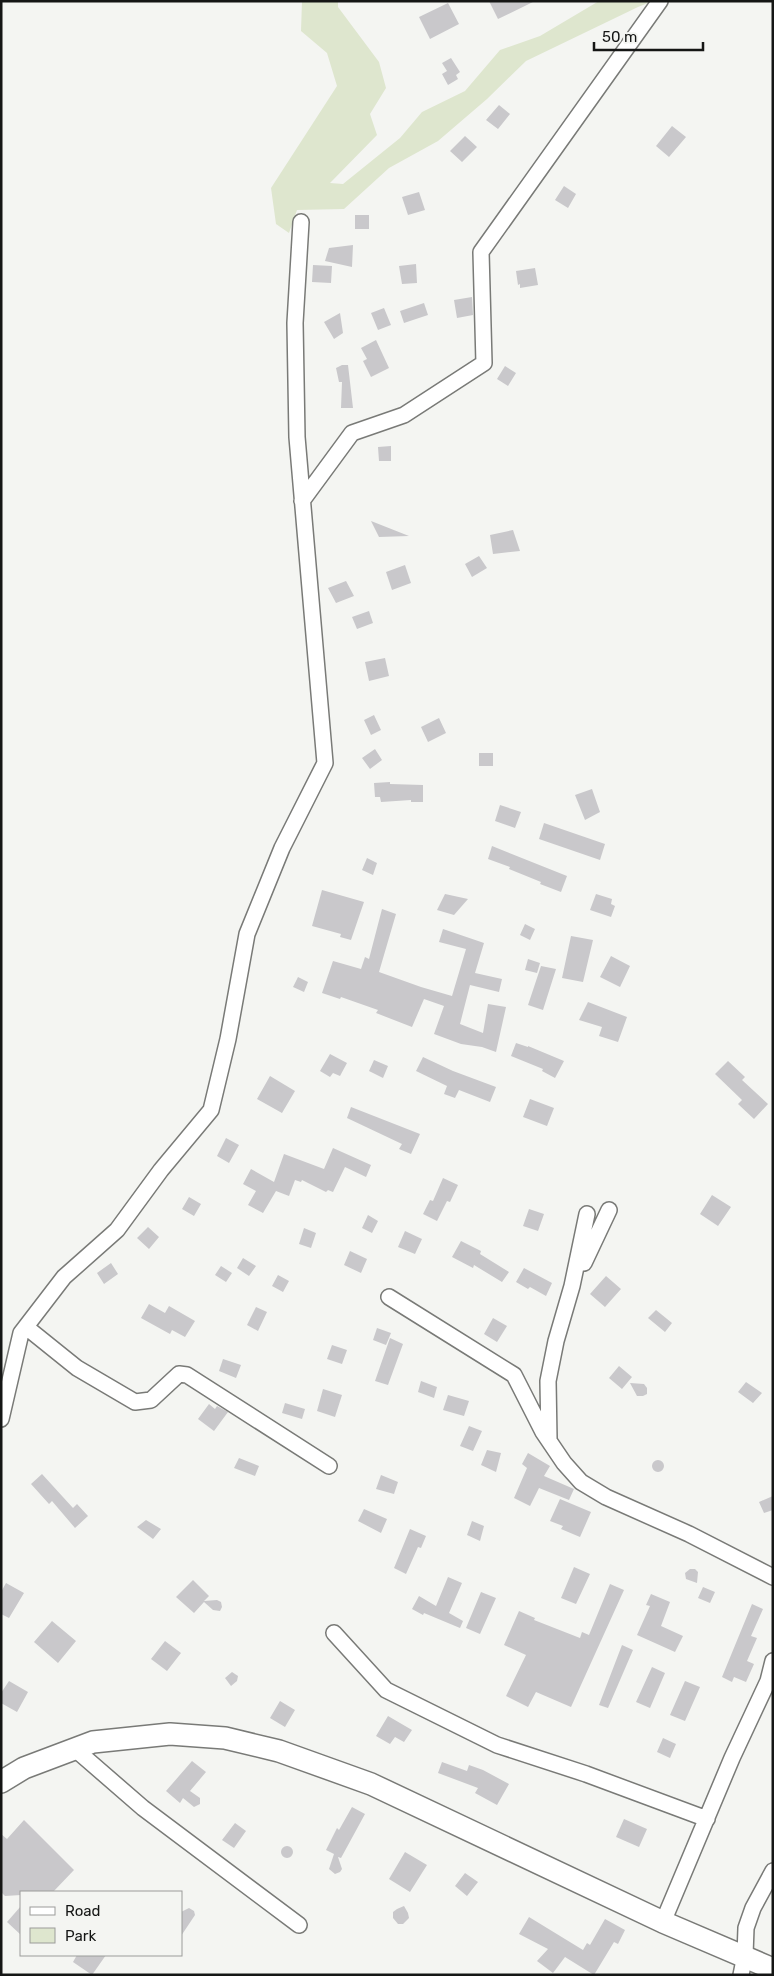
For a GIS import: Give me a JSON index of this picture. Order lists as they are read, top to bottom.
{
  "legend": ["Road", "Park"],
  "scale_bar": "50 m"
}
